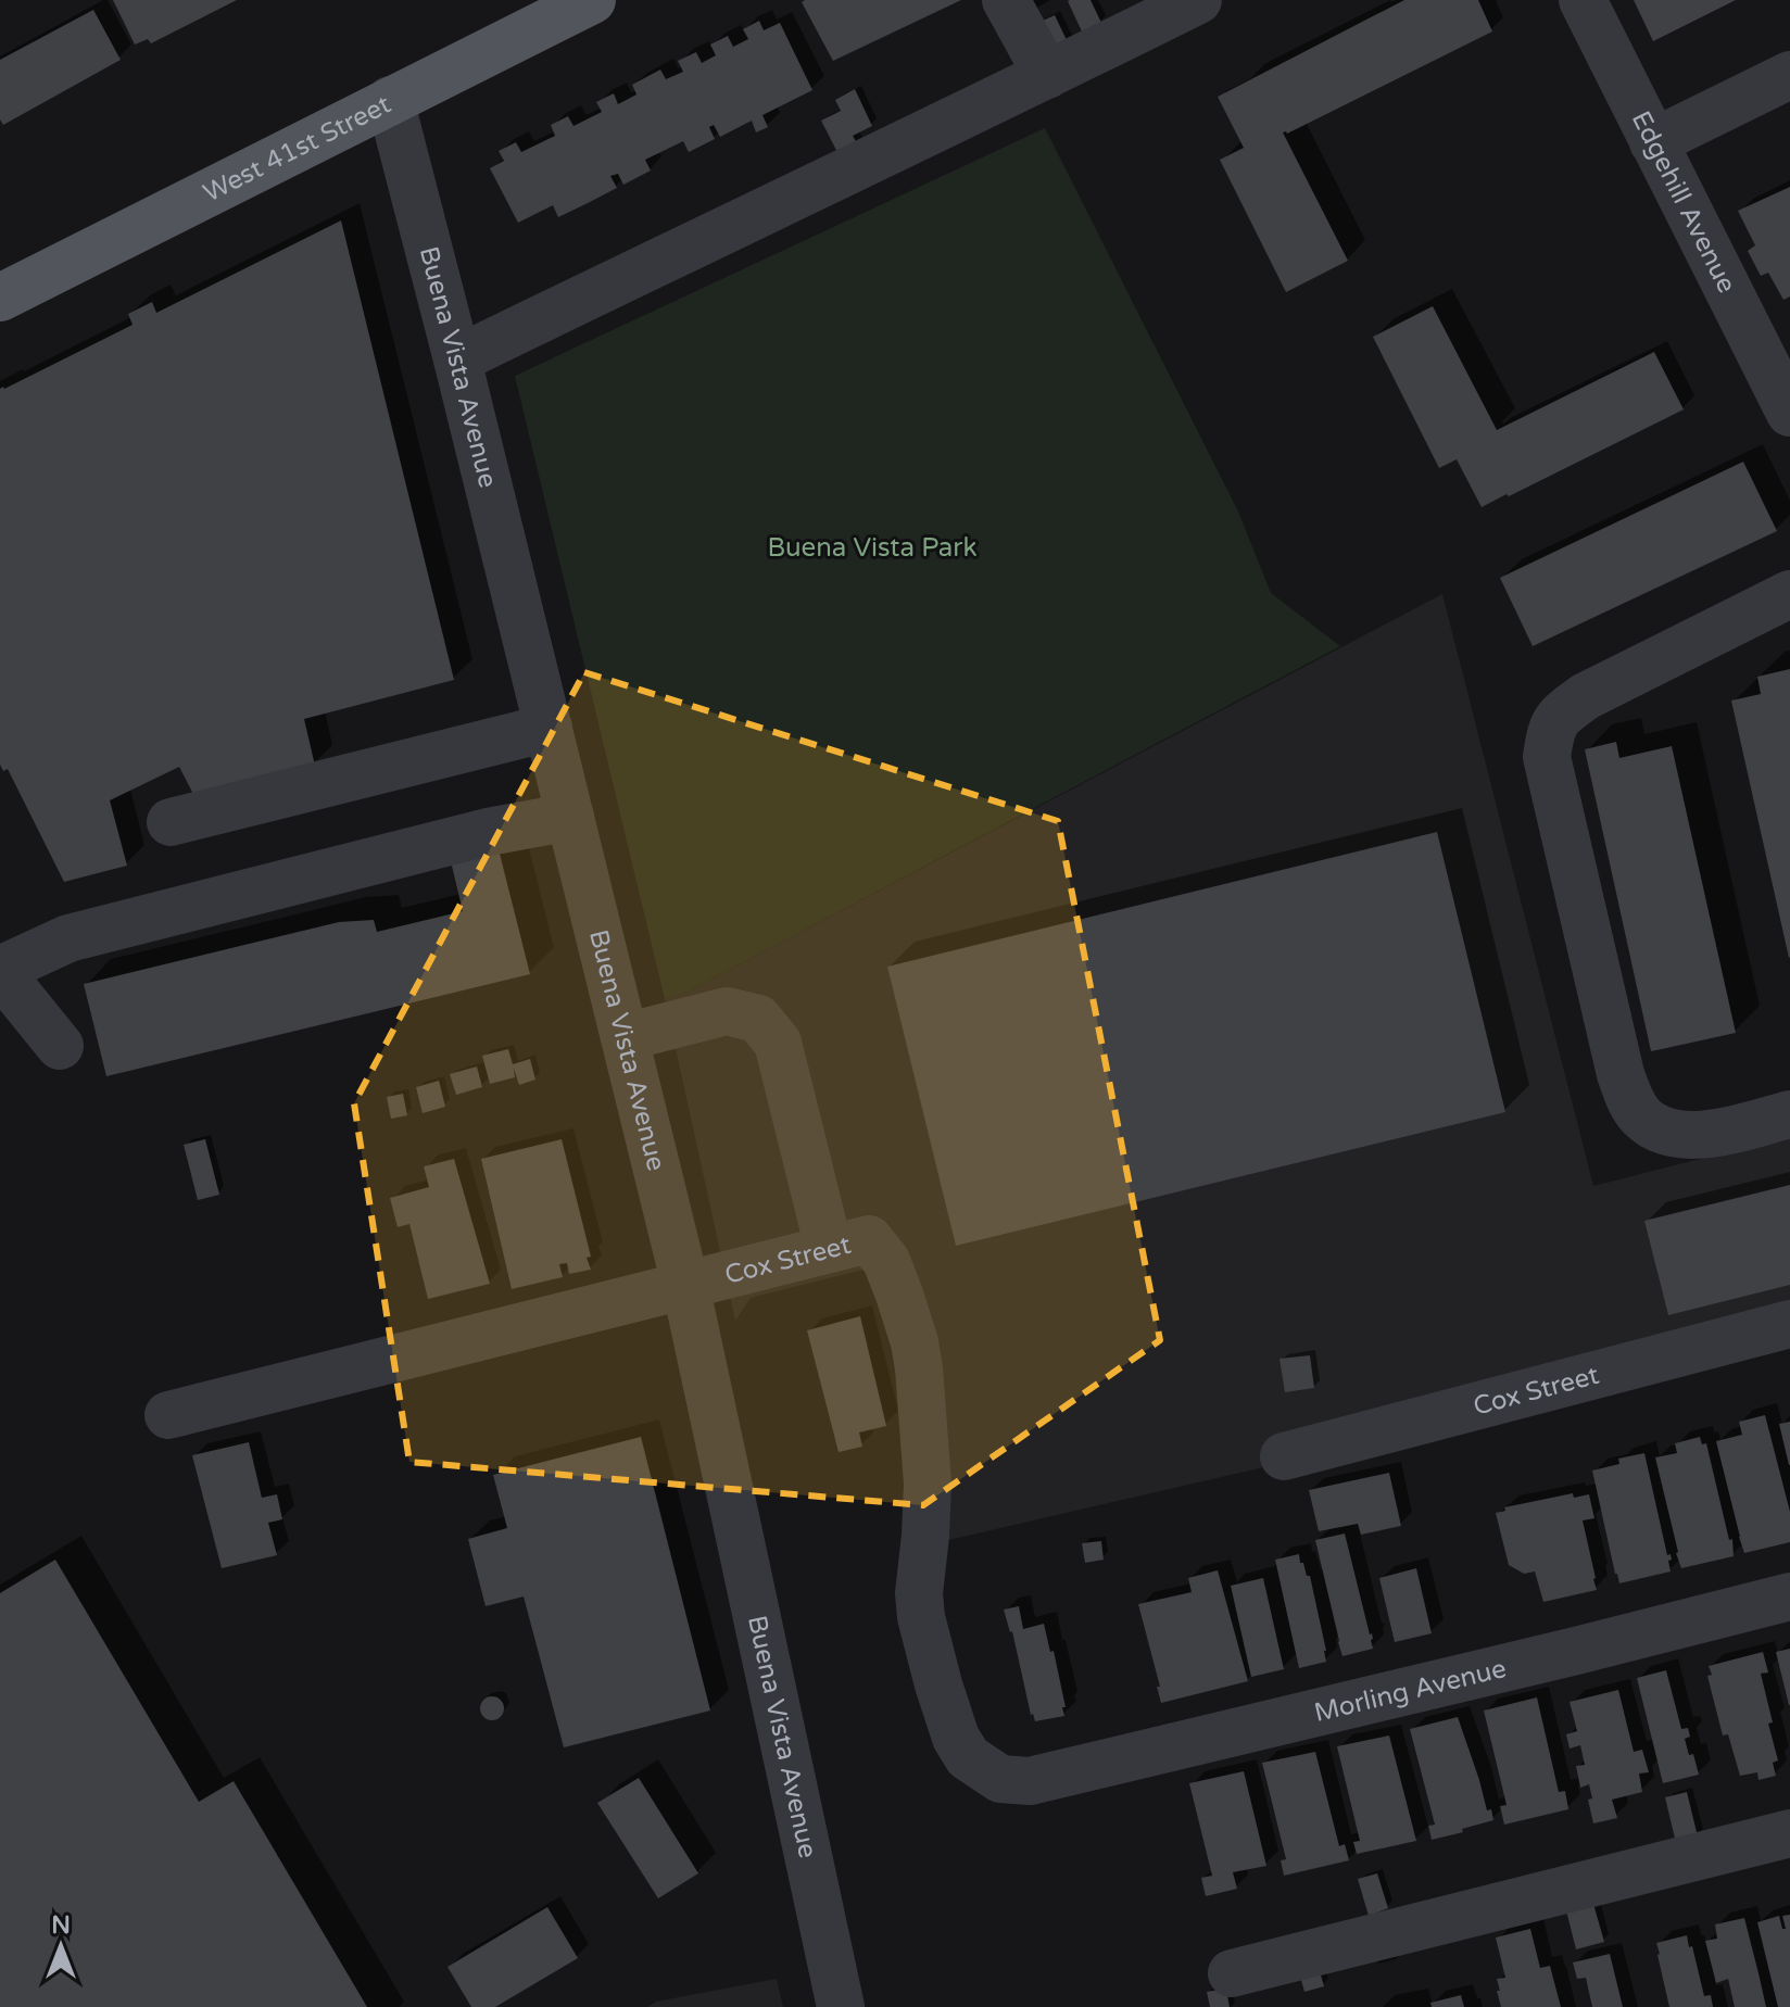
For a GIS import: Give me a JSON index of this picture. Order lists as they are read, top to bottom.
{
  "streets": {
    "main road": ["West 41st Street"],
    "street": [
      "Edgehill Avenue",
      "Buena Vista Avenue",
      "Cox Street",
      "Morling Avenue"
    ]
  },
  "crossings": [
    ["West 41st Street", "Buena Vista Avenue"],
    ["Buena Vista Avenue", "Cox Street"],
    ["Cox Street", "Morling Avenue"]
  ],
  "parks": ["Buena Vista Park"],
  "north": "top"
}
